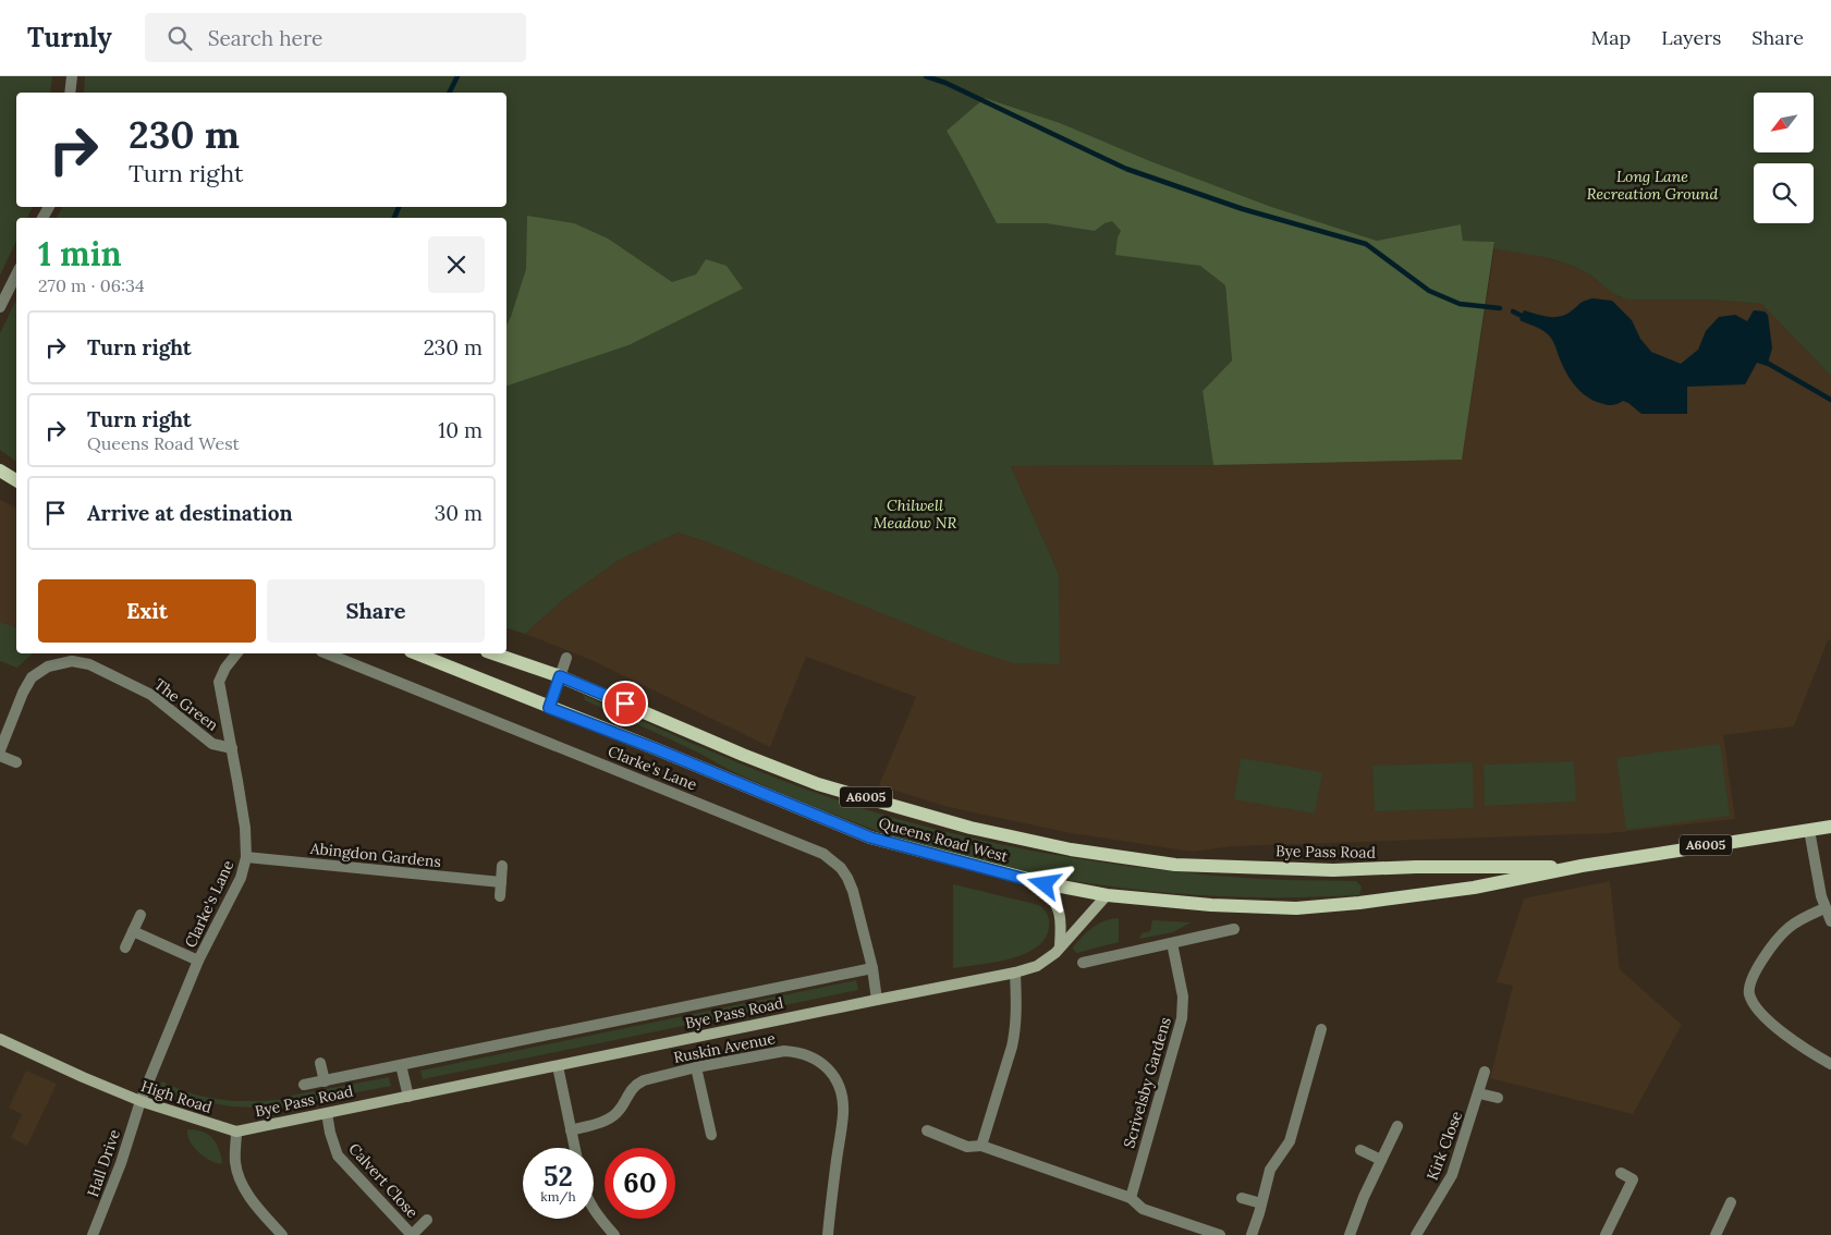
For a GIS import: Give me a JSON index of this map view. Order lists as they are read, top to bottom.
{
  "streets": {
    "main road": [
      "A6005",
      "Queens Road West",
      "Bye Pass Road",
      "High Road"
    ],
    "street": [
      "The Green",
      "Clarke's Lane",
      "Abingdon Gardens",
      "Ruskin Avenue",
      "Scrivelsby Gardens",
      "Kirk Close",
      "Hall Drive",
      "Calvert Close"
    ]
  },
  "crossings": [
    ["The Green", "Clarke's Lane"],
    ["Clarke's Lane", "Bye Pass Road"],
    ["Clarke's Lane", "Abingdon Gardens"],
    ["Clarke's Lane", "High Road"],
    ["Clarke's Lane", "Hall Drive"],
    ["Queens Road West", "Bye Pass Road"],
    ["Bye Pass Road", "High Road"],
    ["Bye Pass Road", "Calvert Close"],
    ["High Road", "Hall Drive"]
  ],
  "parks": ["Long Lane Recreation Ground", "Chilwell Meadow NR"],
  "north": "bottom left",
  "page": {
    "header": "Turnly",
    "search": "Search here",
    "nav": ["Map", "Layers", "Share"],
    "turn": ["230 m", "Turn right"],
    "heading": ["1 min", "270 m · 06:34"],
    "list": [
      {
        "name": "Turn right",
        "value": "230 m"
      },
      {
        "name": "Turn right",
        "note": "Queens Road West",
        "value": "10 m"
      },
      {
        "name": "Arrive at destination",
        "value": "30 m"
      }
    ],
    "buttons": ["Exit", "Share"],
    "speed": "52 km/h",
    "limit": "60"
  }
}
